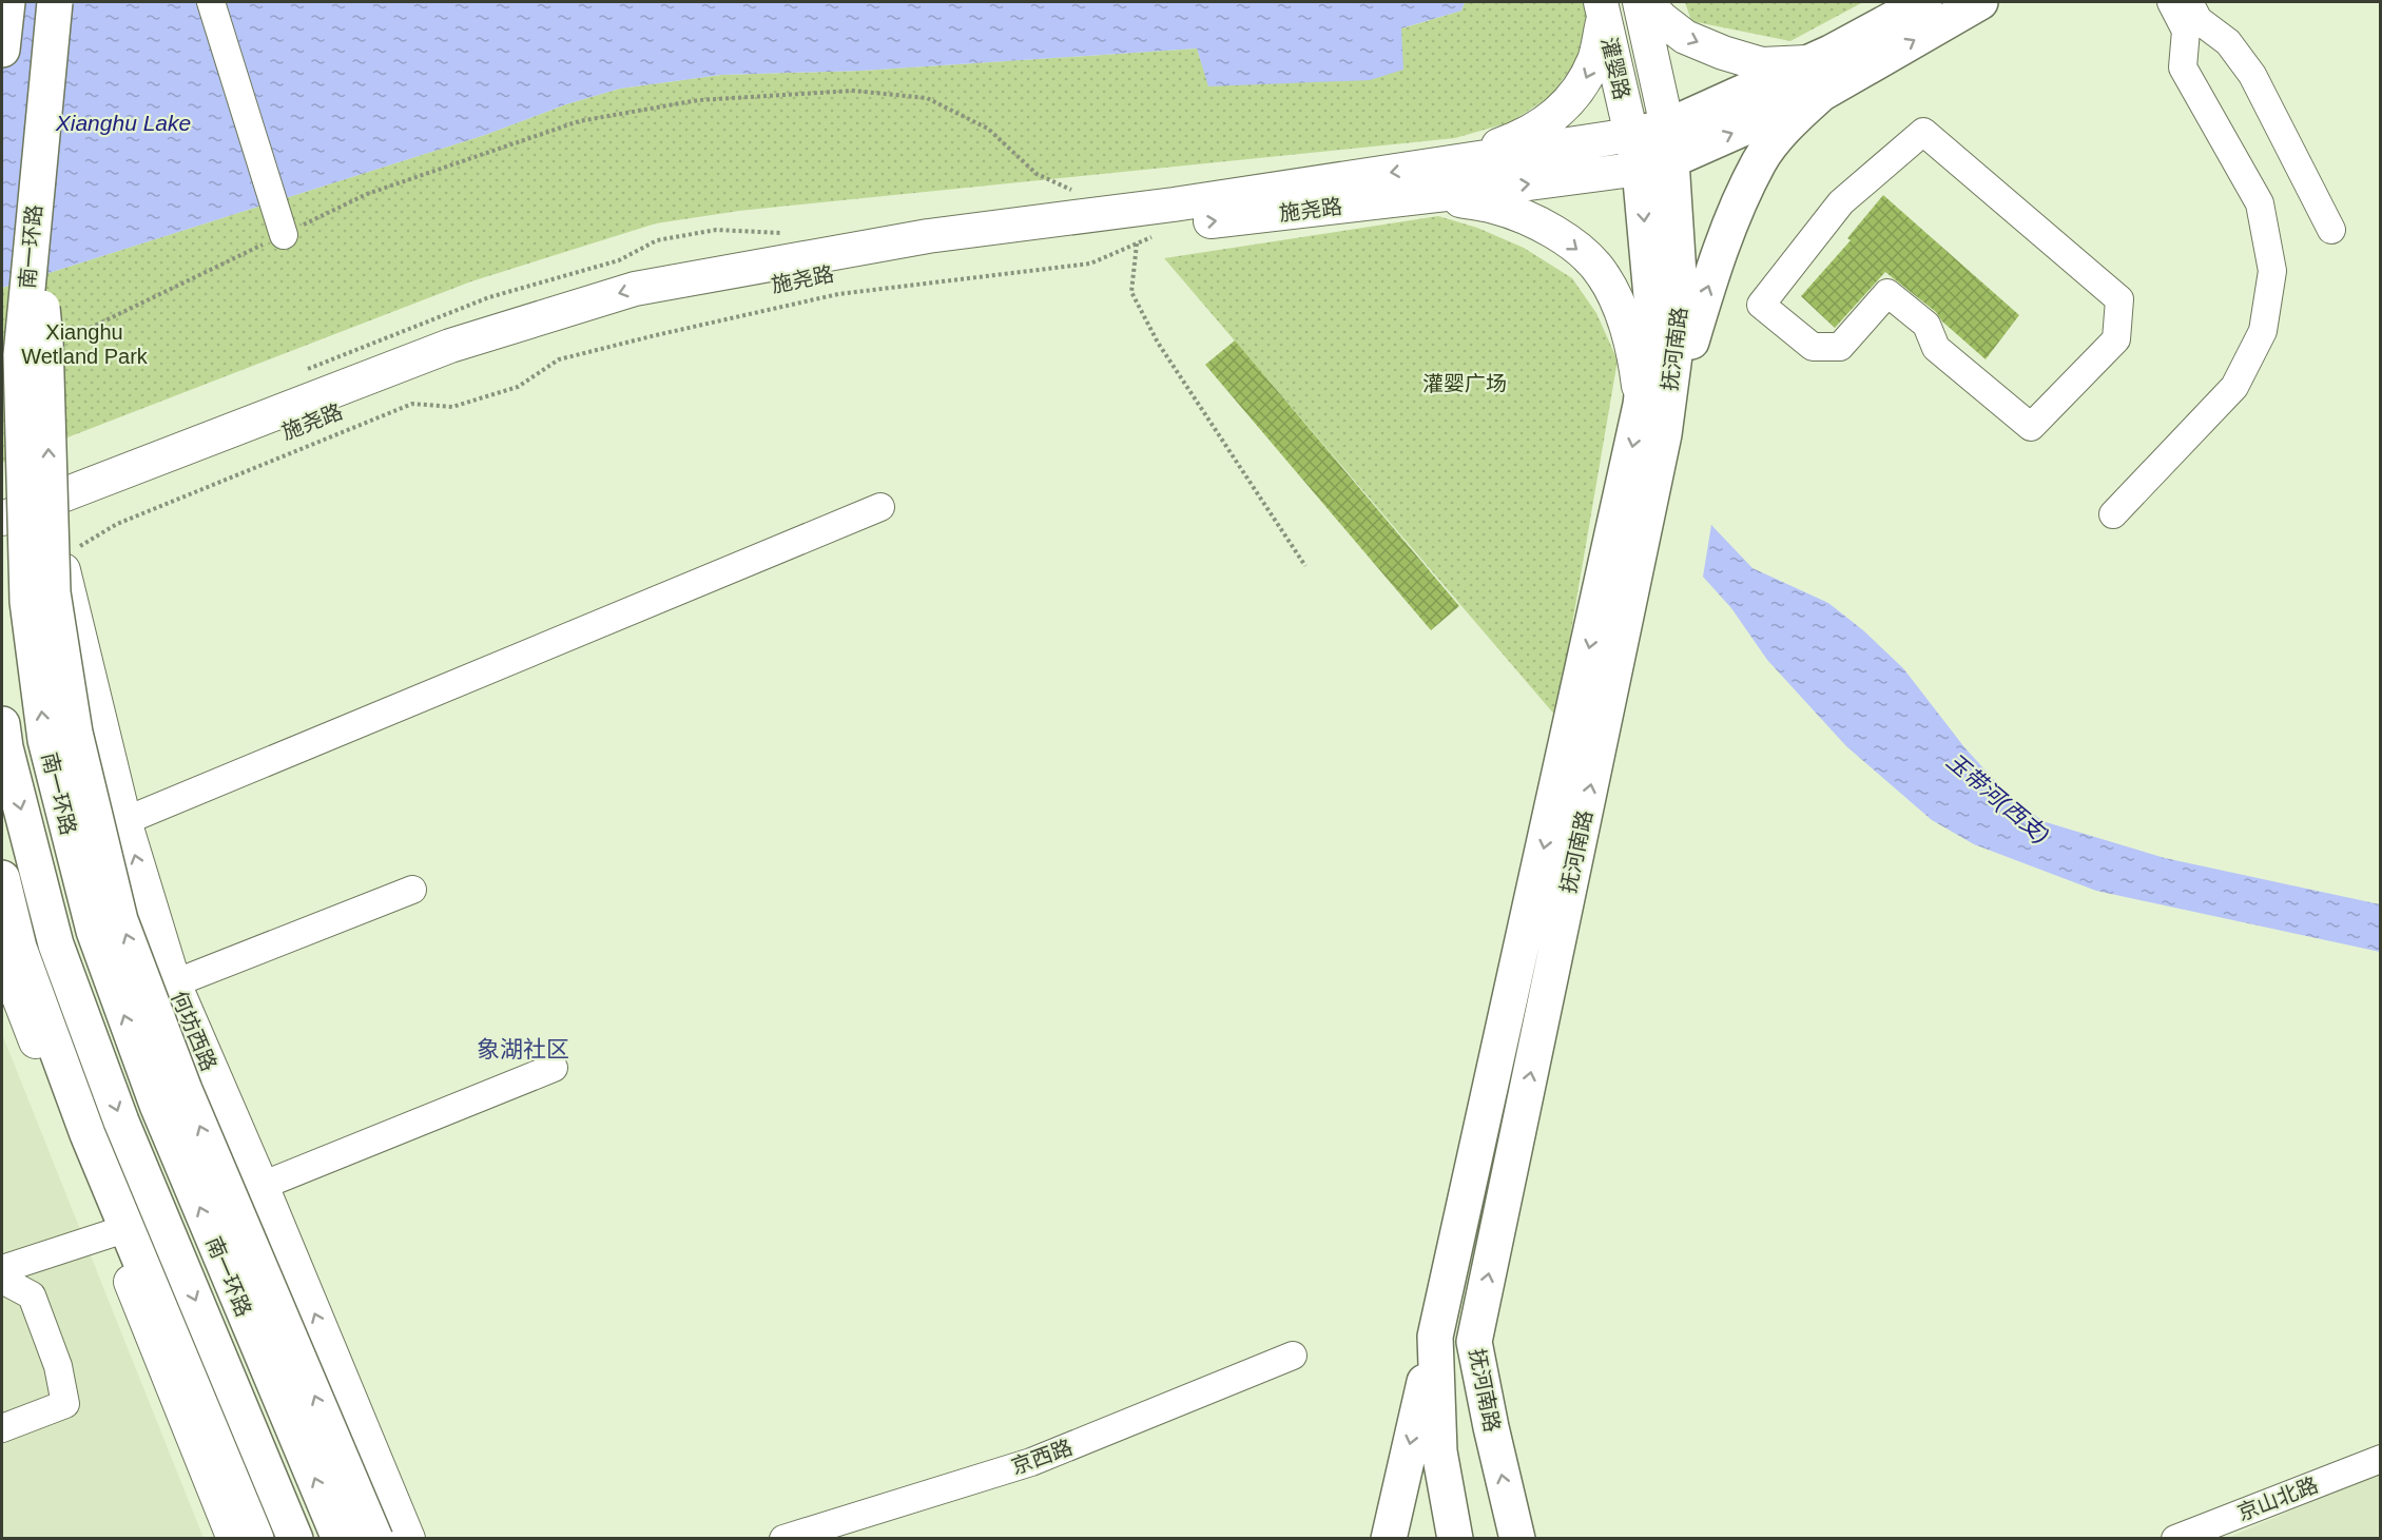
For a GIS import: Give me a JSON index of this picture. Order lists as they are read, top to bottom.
{
  "streets": {
    "highway": ["南一环路", "抚河南路"],
    "main road": ["灌婴路", "施尧路", "何坊西路"],
    "street": ["京西路", "京山北路"]
  },
  "crossings": [
    ["灌婴路", "施尧路"],
    ["灌婴路", "抚河南路"],
    ["施尧路", "抚河南路"],
    ["施尧路", "何坊西路"]
  ],
  "districts": ["象湖社区"],
  "water": ["Xianghu Lake", "玉带河(西支)"],
  "parks": ["Xianghu Wetland Park", "灌婴广场"]
}
